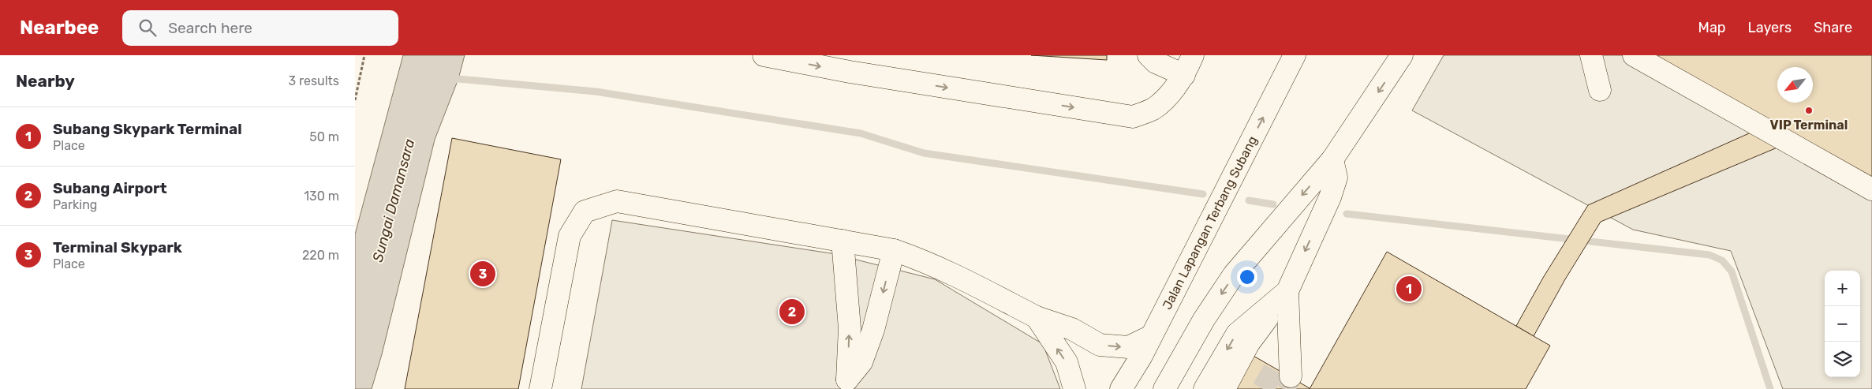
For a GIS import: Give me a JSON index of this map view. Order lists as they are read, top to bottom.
{
  "streets": {
    "main road": ["Jalan Lapangan Terbang Subang"]
  },
  "water": ["Sungai Damansara"],
  "places": ["VIP Terminal"],
  "north": "bottom left",
  "page": {
    "header": "Nearbee",
    "search": "Search here",
    "nav": ["Map", "Layers", "Share"],
    "heading": ["Nearby", "3 results"],
    "list": [
      {
        "mark": "1",
        "name": "Subang Skypark Terminal",
        "note": "Place",
        "value": "50 m"
      },
      {
        "mark": "2",
        "name": "Subang Airport",
        "note": "Parking",
        "value": "130 m"
      },
      {
        "mark": "3",
        "name": "Terminal Skypark",
        "note": "Place",
        "value": "220 m"
      }
    ],
    "pins": ["3", "1", "2"],
    "map_buttons": ["+", "−"]
  }
}
